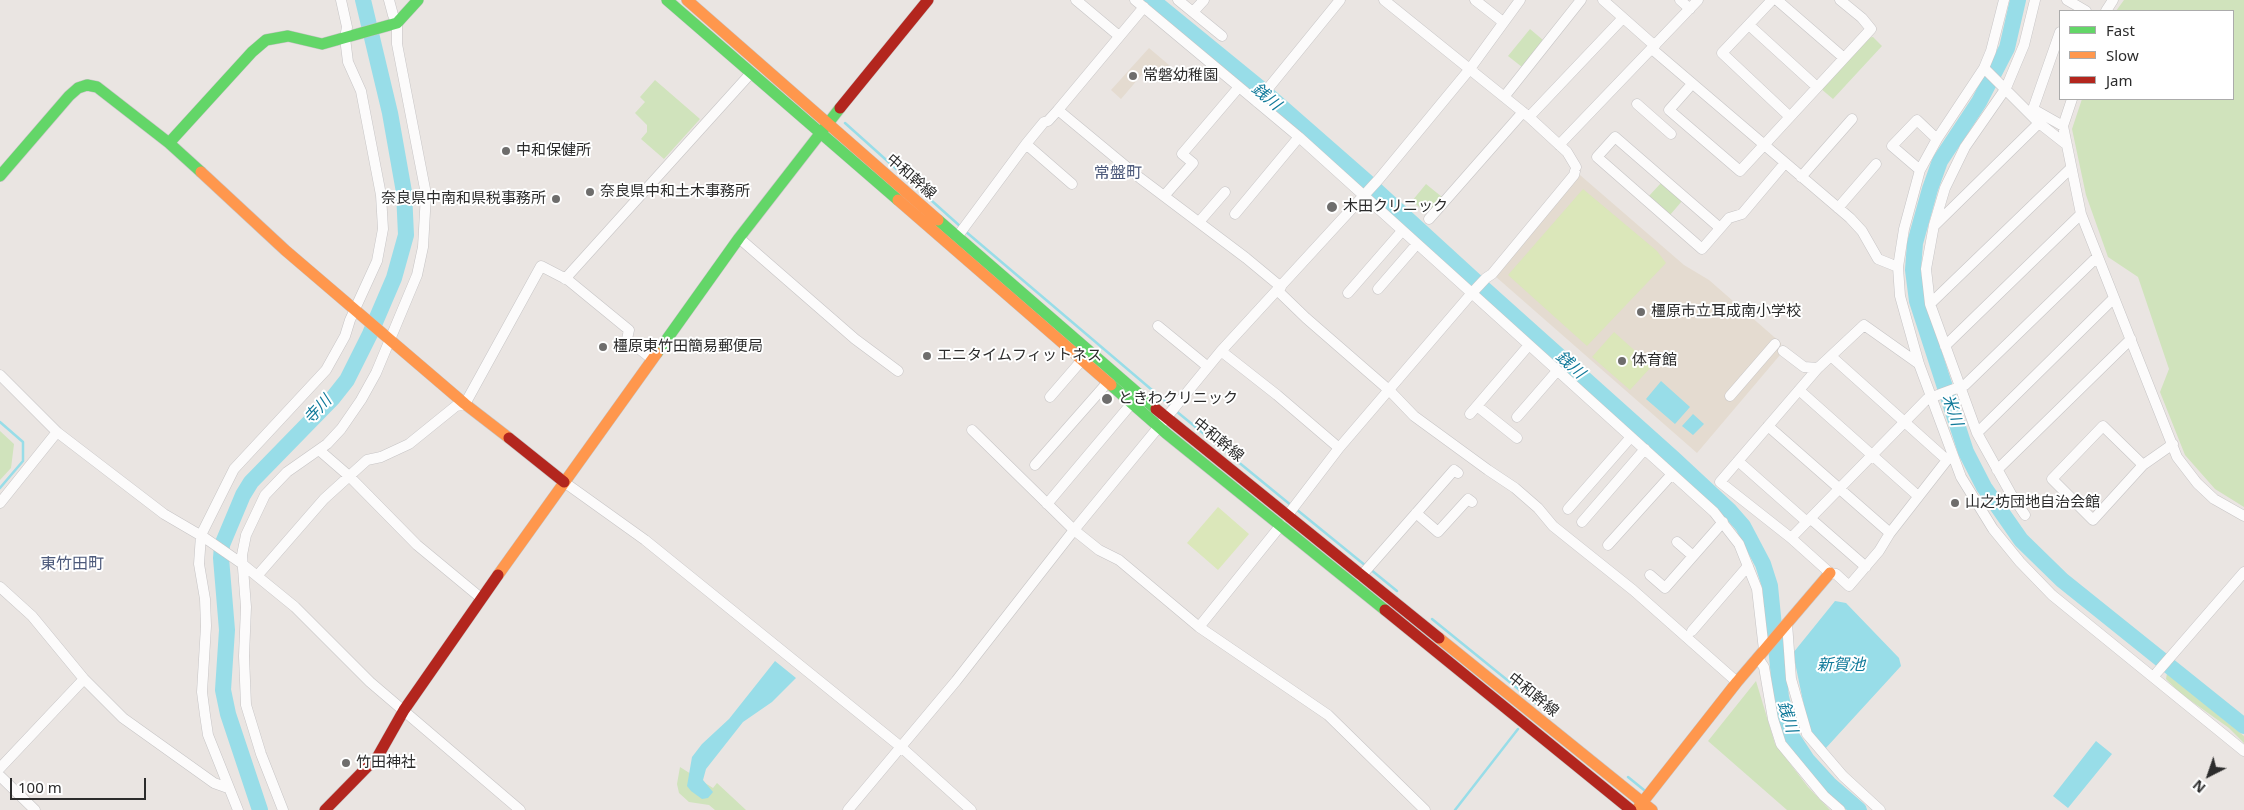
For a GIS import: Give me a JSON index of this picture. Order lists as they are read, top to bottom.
{
  "streets": {
    "main road": ["中和幹線"]
  },
  "districts": ["常盤町", "東竹田町"],
  "water": [
    "銭川",
    "寺川",
    "米川",
    "新賀池"
  ],
  "places": [
    "常磐幼稚園",
    "中和保健所",
    "奈良県中和土木事務所",
    "奈良県中南和県税事務所",
    "木田クリニック",
    "橿原市立耳成南小学校",
    "橿原東竹田簡易郵便局",
    "エニタイムフィットネス",
    "体育館",
    "ときわクリニック",
    "山之坊団地自治会館",
    "竹田神社"
  ],
  "legend": ["Fast", "Slow", "Jam"],
  "scale_bar": "100 m",
  "north": "bottom left"
}
